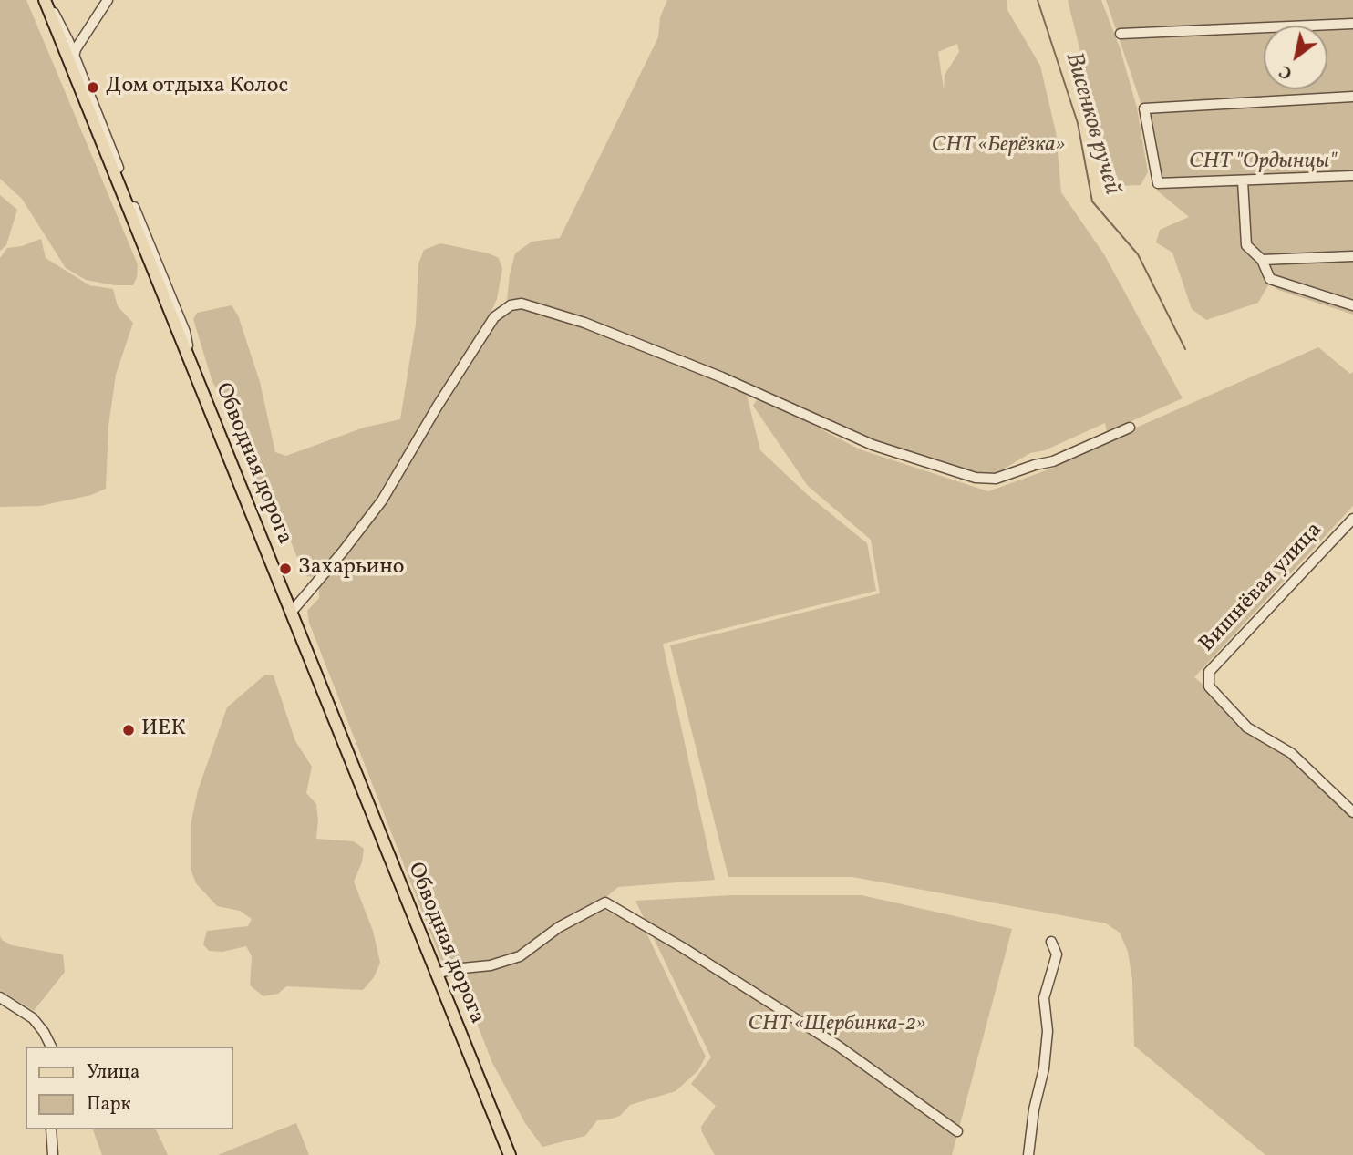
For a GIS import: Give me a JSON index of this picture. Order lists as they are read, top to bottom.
{
  "streets": {
    "main road": ["Обводная дорога"],
    "street": ["Вишнёвая улица"]
  },
  "water": ["Висенков ручей"],
  "parks": ["СНТ «Берёзка»", "СНТ \"Ордынцы\"", "СНТ «Щербинка-2»"],
  "places": ["Дом отдыха Колос", "Захарьино", "ИЕК"],
  "legend": ["Улица", "Парк"],
  "north": "bottom left"
}
